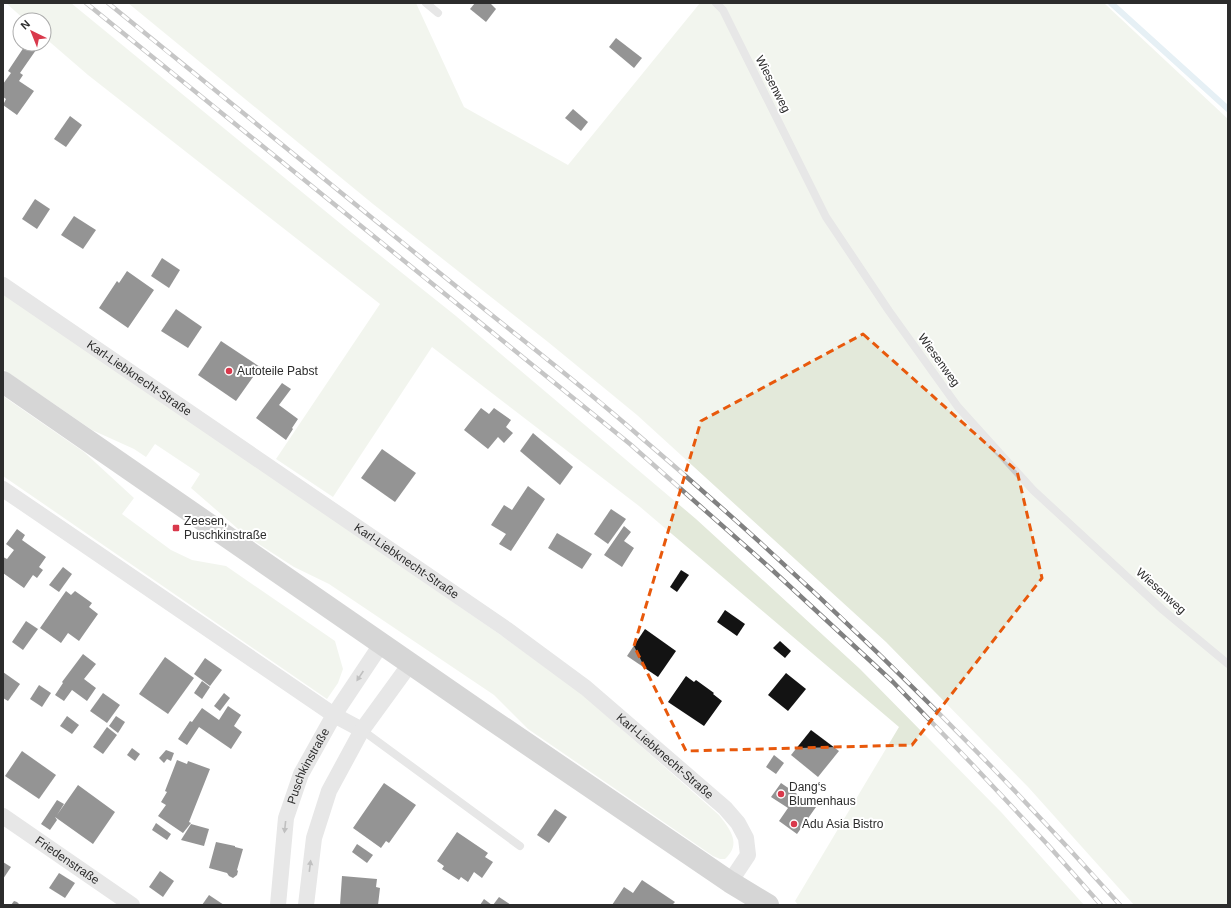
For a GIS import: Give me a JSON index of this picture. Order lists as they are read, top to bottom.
{
  "streets": {
    "street": ["Karl-Liebknecht-Straße", "Puschkinstraße", "Friedenstraße"],
    "lane": ["Wiesenweg"]
  },
  "places": {
    "other": ["Autoteile Pabst", "Dang‘s Blumenhaus", "Adu Asia Bistro"],
    "transit": ["Zeesen, Puschkinstraße"]
  },
  "north": "top left"
}
